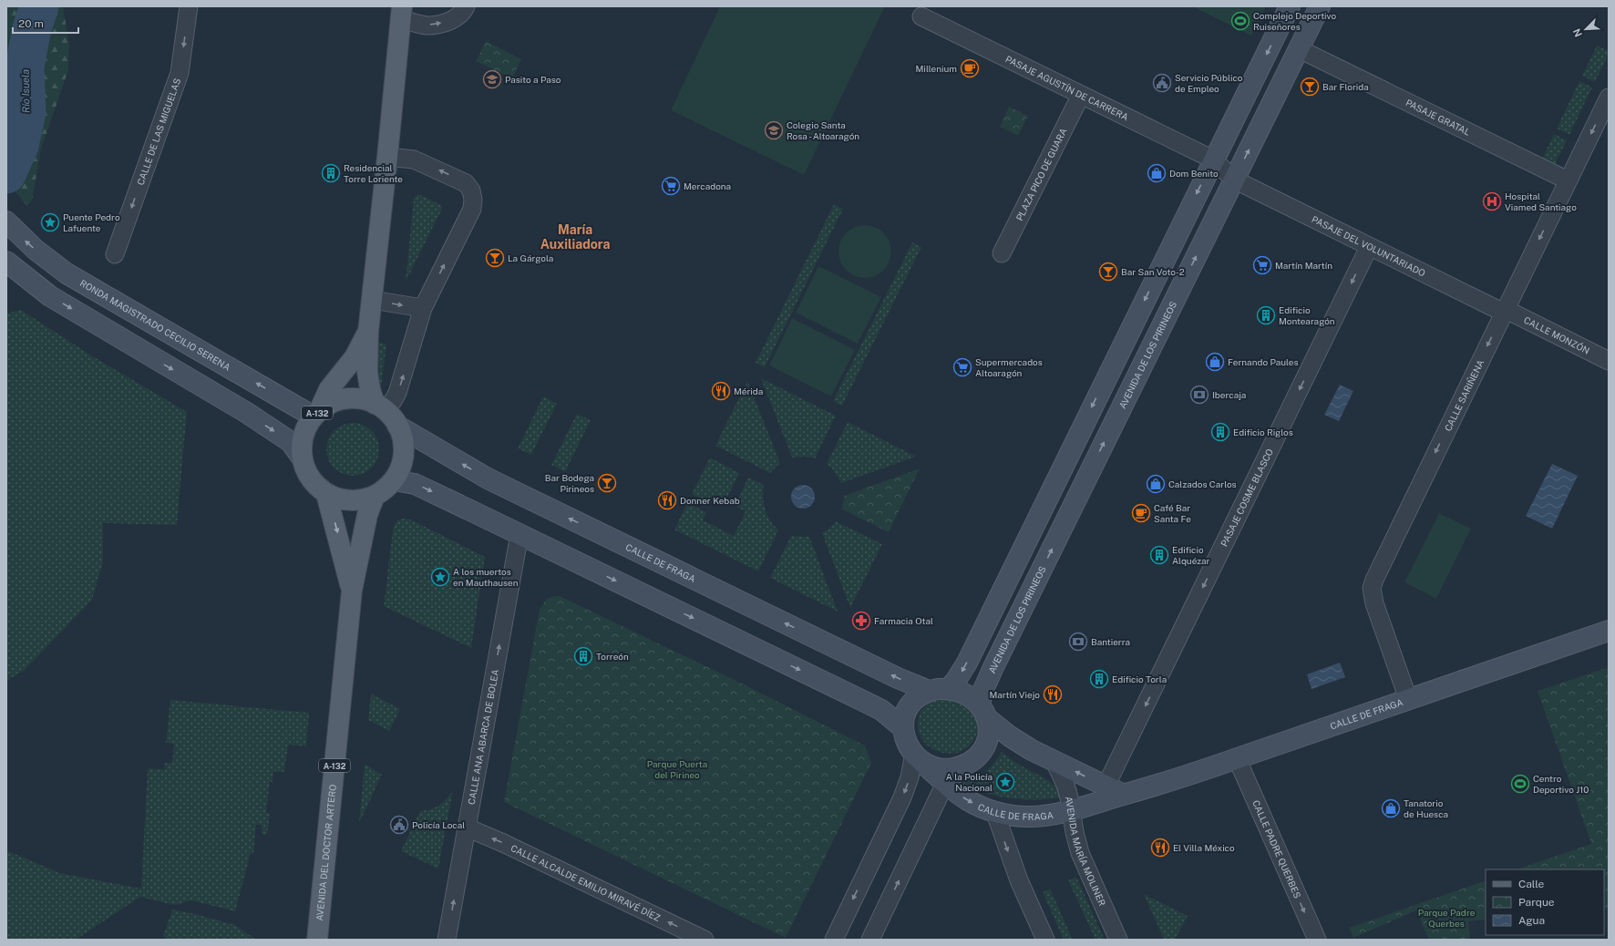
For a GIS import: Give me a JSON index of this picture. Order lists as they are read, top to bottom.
{
  "streets": {
    "main road": [
      "RONDA MAGISTRADO CECILIO SERENA",
      "AVENIDA DE LOS PIRINEOS",
      "A-132",
      "CALLE DE FRAGA",
      "AVENIDA DEL DOCTOR ARTERO"
    ],
    "street": [
      "PASAJE AGUSTÍN DE CARRERA",
      "PASAJE GRATAL",
      "CALLE DE LAS MIGUELAS",
      "PLAZA PICO DE GUARA",
      "PASAJE DEL VOLUNTARIADO",
      "CALLE MONZÓN",
      "CALLE SARIÑENA",
      "PASAJE COSME BLASCO",
      "CALLE ANA ABARCA DE BOLEA",
      "CALLE PADRE QUERBES",
      "AVENIDA MARÍA MOLINER",
      "CALLE ALCALDE EMILIO MIRAVÉ DÍEZ"
    ]
  },
  "crossings": [
    ["PASAJE AGUSTÍN DE CARRERA", "PLAZA PICO DE GUARA"],
    ["PASAJE AGUSTÍN DE CARRERA", "PASAJE DEL VOLUNTARIADO"],
    ["PASAJE AGUSTÍN DE CARRERA", "AVENIDA DE LOS PIRINEOS"],
    ["PASAJE GRATAL", "CALLE SARIÑENA"],
    ["PASAJE DEL VOLUNTARIADO", "CALLE MONZÓN"],
    ["PASAJE DEL VOLUNTARIADO", "AVENIDA DE LOS PIRINEOS"],
    ["PASAJE DEL VOLUNTARIADO", "CALLE SARIÑENA"],
    ["PASAJE DEL VOLUNTARIADO", "PASAJE COSME BLASCO"],
    ["RONDA MAGISTRADO CECILIO SERENA", "A-132"],
    ["RONDA MAGISTRADO CECILIO SERENA", "CALLE DE FRAGA"],
    ["RONDA MAGISTRADO CECILIO SERENA", "AVENIDA DEL DOCTOR ARTERO"],
    ["CALLE MONZÓN", "CALLE SARIÑENA"],
    ["AVENIDA DE LOS PIRINEOS", "CALLE DE FRAGA"],
    ["CALLE SARIÑENA", "CALLE DE FRAGA"],
    ["A-132", "CALLE DE FRAGA"],
    ["A-132", "AVENIDA DEL DOCTOR ARTERO"],
    ["CALLE DE FRAGA", "CALLE PADRE QUERBES"],
    ["CALLE DE FRAGA", "AVENIDA MARÍA MOLINER"],
    ["CALLE DE FRAGA", "AVENIDA DEL DOCTOR ARTERO"],
    ["CALLE ANA ABARCA DE BOLEA", "CALLE ALCALDE EMILIO MIRAVÉ DÍEZ"]
  ],
  "one_way": [
    "CALLE DE LAS MIGUELAS",
    "CALLE SARIÑENA",
    "PASAJE COSME BLASCO",
    "CALLE ANA ABARCA DE BOLEA",
    "CALLE PADRE QUERBES",
    "CALLE ALCALDE EMILIO MIRAVÉ DÍEZ"
  ],
  "districts": ["María Auxiliadora"],
  "water": ["Río Isuela"],
  "parks": ["Parque Puerta del Pirineo", "Parque Padre Querbes"],
  "places": {
    "sports": ["Complejo Deportivo Ruiseñores", "Centro Deportivo J10"],
    "cafe": ["Millenium", "Café Bar Santa Fe"],
    "school or university": ["Pasito a Paso", "Colegio Santa Rosa - Altoaragón"],
    "public building": ["Servicio Público de Empleo", "Policía Local"],
    "bar": [
      "Bar Florida",
      "La Gárgola",
      "Bar San Voto-2",
      "Bar Bodega Pirineos"
    ],
    "building": [
      "Residencial Torre Loriente",
      "Edificio Montearagón",
      "Edificio Riglos",
      "Edificio Alquézar",
      "Torreón",
      "Edificio Torla"
    ],
    "shop": [
      "Dom Benito",
      "Fernando Paules",
      "Calzados Carlos",
      "Tanatorio de Huesca"
    ],
    "supermarket": ["Mercadona", "Martín Martín", "Supermercados Altoaragón"],
    "hospital": ["Hospital Viamed Santiago"],
    "place": ["Puente Pedro Lafuente", "A los muertos en Mauthausen", "A la Policía Nacional"],
    "restaurant": [
      "Mérida",
      "Donner Kebab",
      "Martín Viejo",
      "El Villa México"
    ],
    "bank": ["Ibercaja", "Bantierra"],
    "pharmacy": ["Farmacia Otal"]
  },
  "legend": ["Calle", "Parque", "Agua"],
  "scale_bar": "20 m",
  "north": "bottom left"
}
